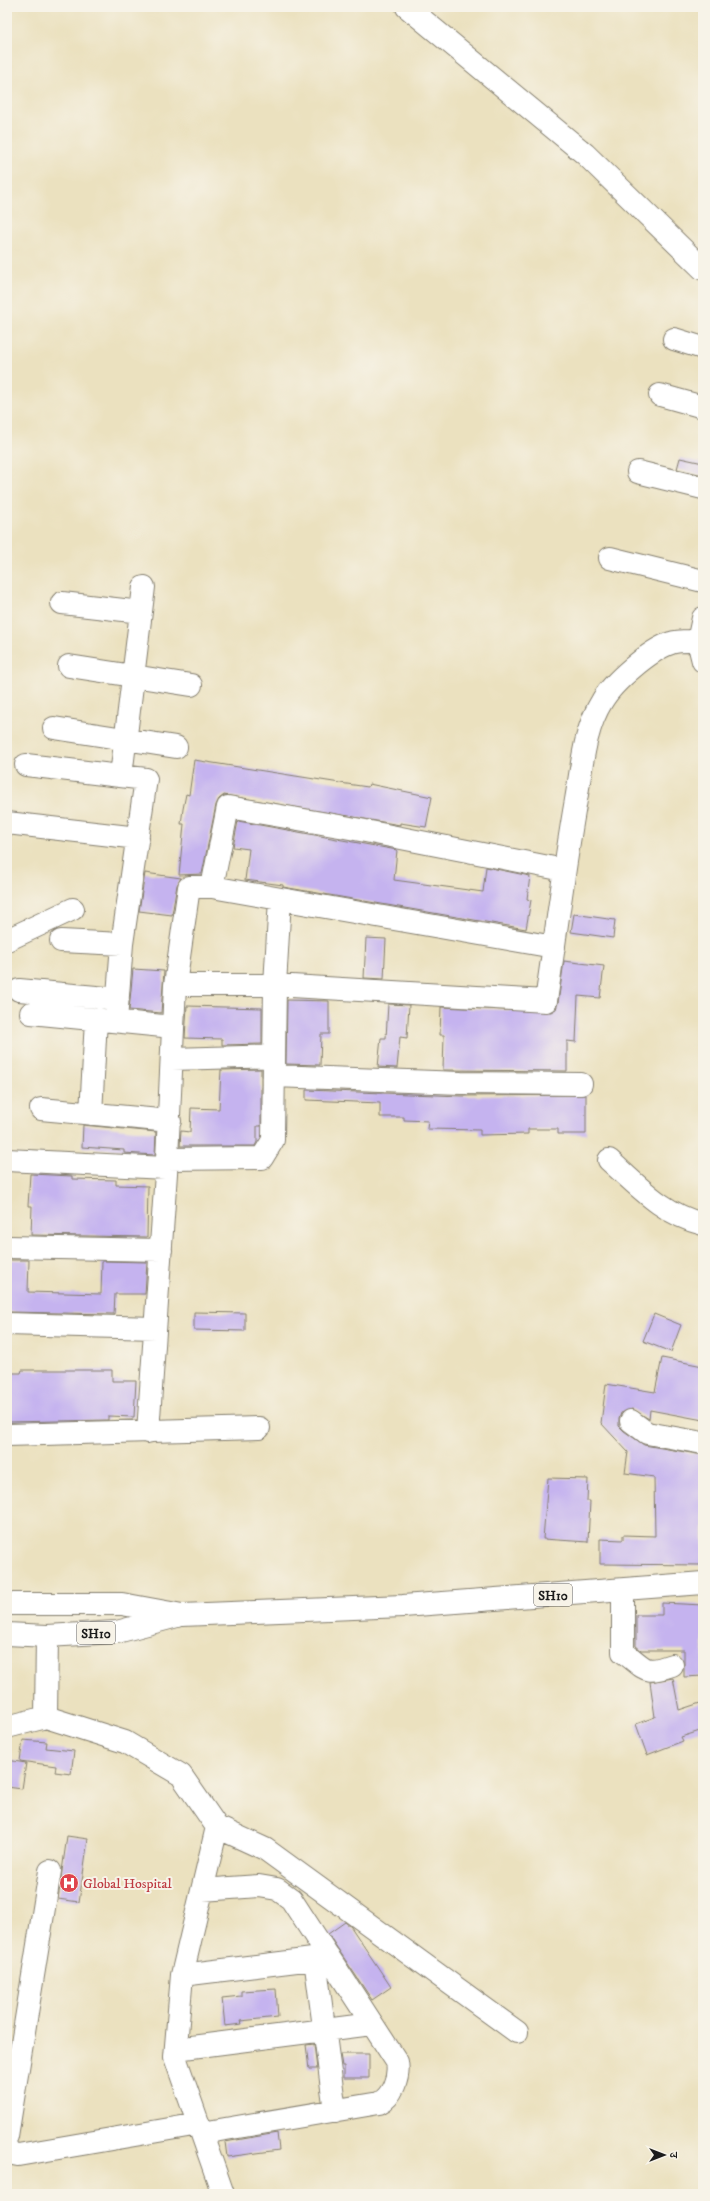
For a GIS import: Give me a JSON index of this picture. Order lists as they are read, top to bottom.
{
  "streets": {
    "street": ["SH10"]
  },
  "places": {
    "hospital": ["Global Hospital"]
  },
  "north": "right"
}
